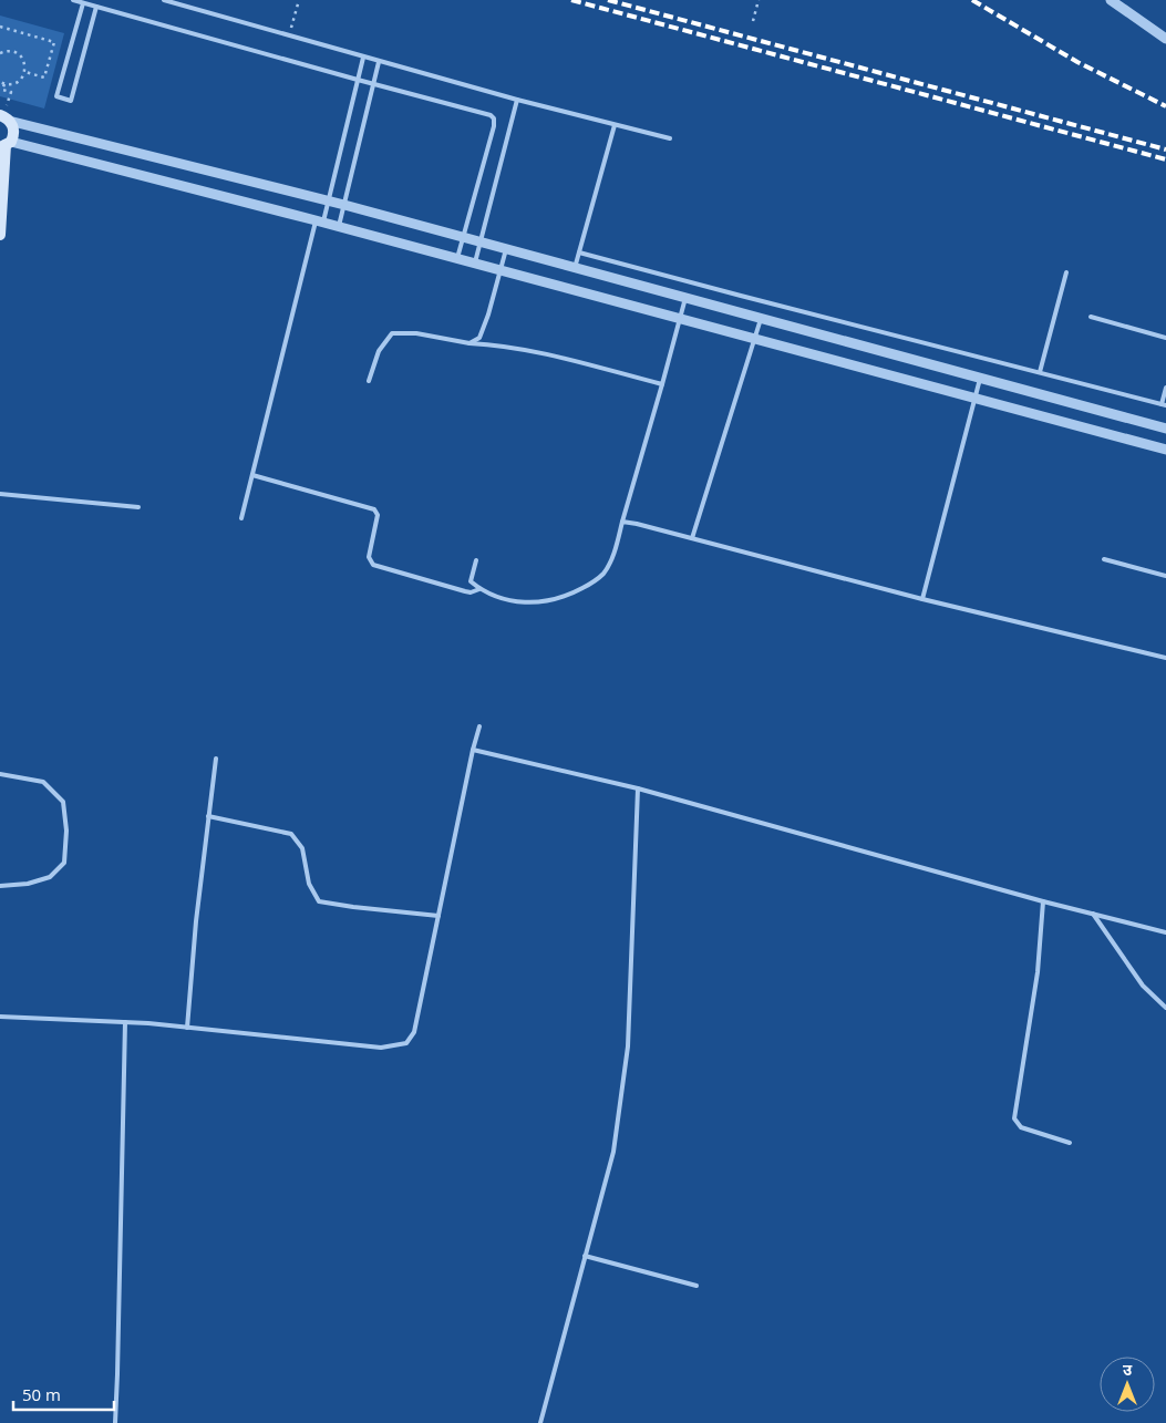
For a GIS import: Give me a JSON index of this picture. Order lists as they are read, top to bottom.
{
  "scale_bar": "50 m",
  "north": "top"
}
